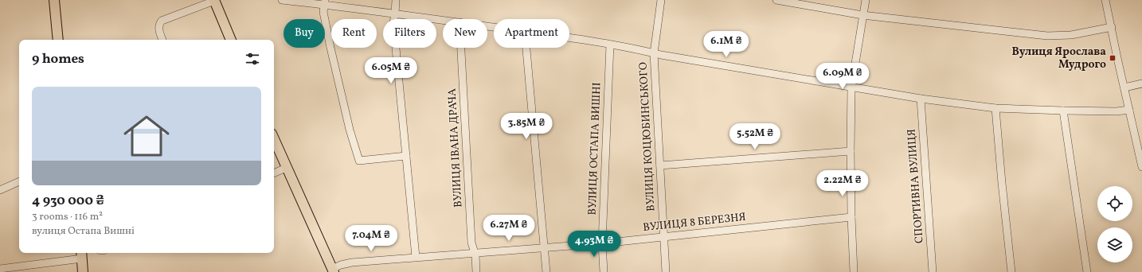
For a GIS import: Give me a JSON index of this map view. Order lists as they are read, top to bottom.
{
  "streets": {
    "street": [
      "ВУЛИЦЯ КОЦЮБИНСЬКОГО",
      "ВУЛИЦЯ ІВАНА ДРАЧА",
      "ВУЛИЦЯ ОСТАПА ВИШНІ",
      "СПОРТИВНА ВУЛИЦЯ",
      "ВУЛИЦЯ 8 БЕРЕЗНЯ"
    ]
  },
  "crossings": [
    ["ВУЛИЦЯ КОЦЮБИНСЬКОГО", "ВУЛИЦЯ 8 БЕРЕЗНЯ"],
    ["ВУЛИЦЯ ІВАНА ДРАЧА", "ВУЛИЦЯ 8 БЕРЕЗНЯ"],
    ["ВУЛИЦЯ ОСТАПА ВИШНІ", "ВУЛИЦЯ 8 БЕРЕЗНЯ"]
  ],
  "places": {
    "transit": ["Вулиця Ярослава Мудрого"]
  },
  "page": {
    "chip": [
      "Buy",
      "Rent",
      "Filters",
      "New",
      "Apartment"
    ],
    "price": [
      "6.1M ₴",
      "6.05M ₴",
      "6.09M ₴",
      "3.85M ₴",
      "5.52M ₴",
      "2.22M ₴",
      "6.27M ₴",
      "7.04M ₴",
      "4.93M ₴"
    ],
    "heading": "9 homes",
    "list": [
      {
        "name": "4 930 000 ₴",
        "note": "3 rooms · 116 m² · вулиця Остапа Вишні"
      }
    ]
  }
}
